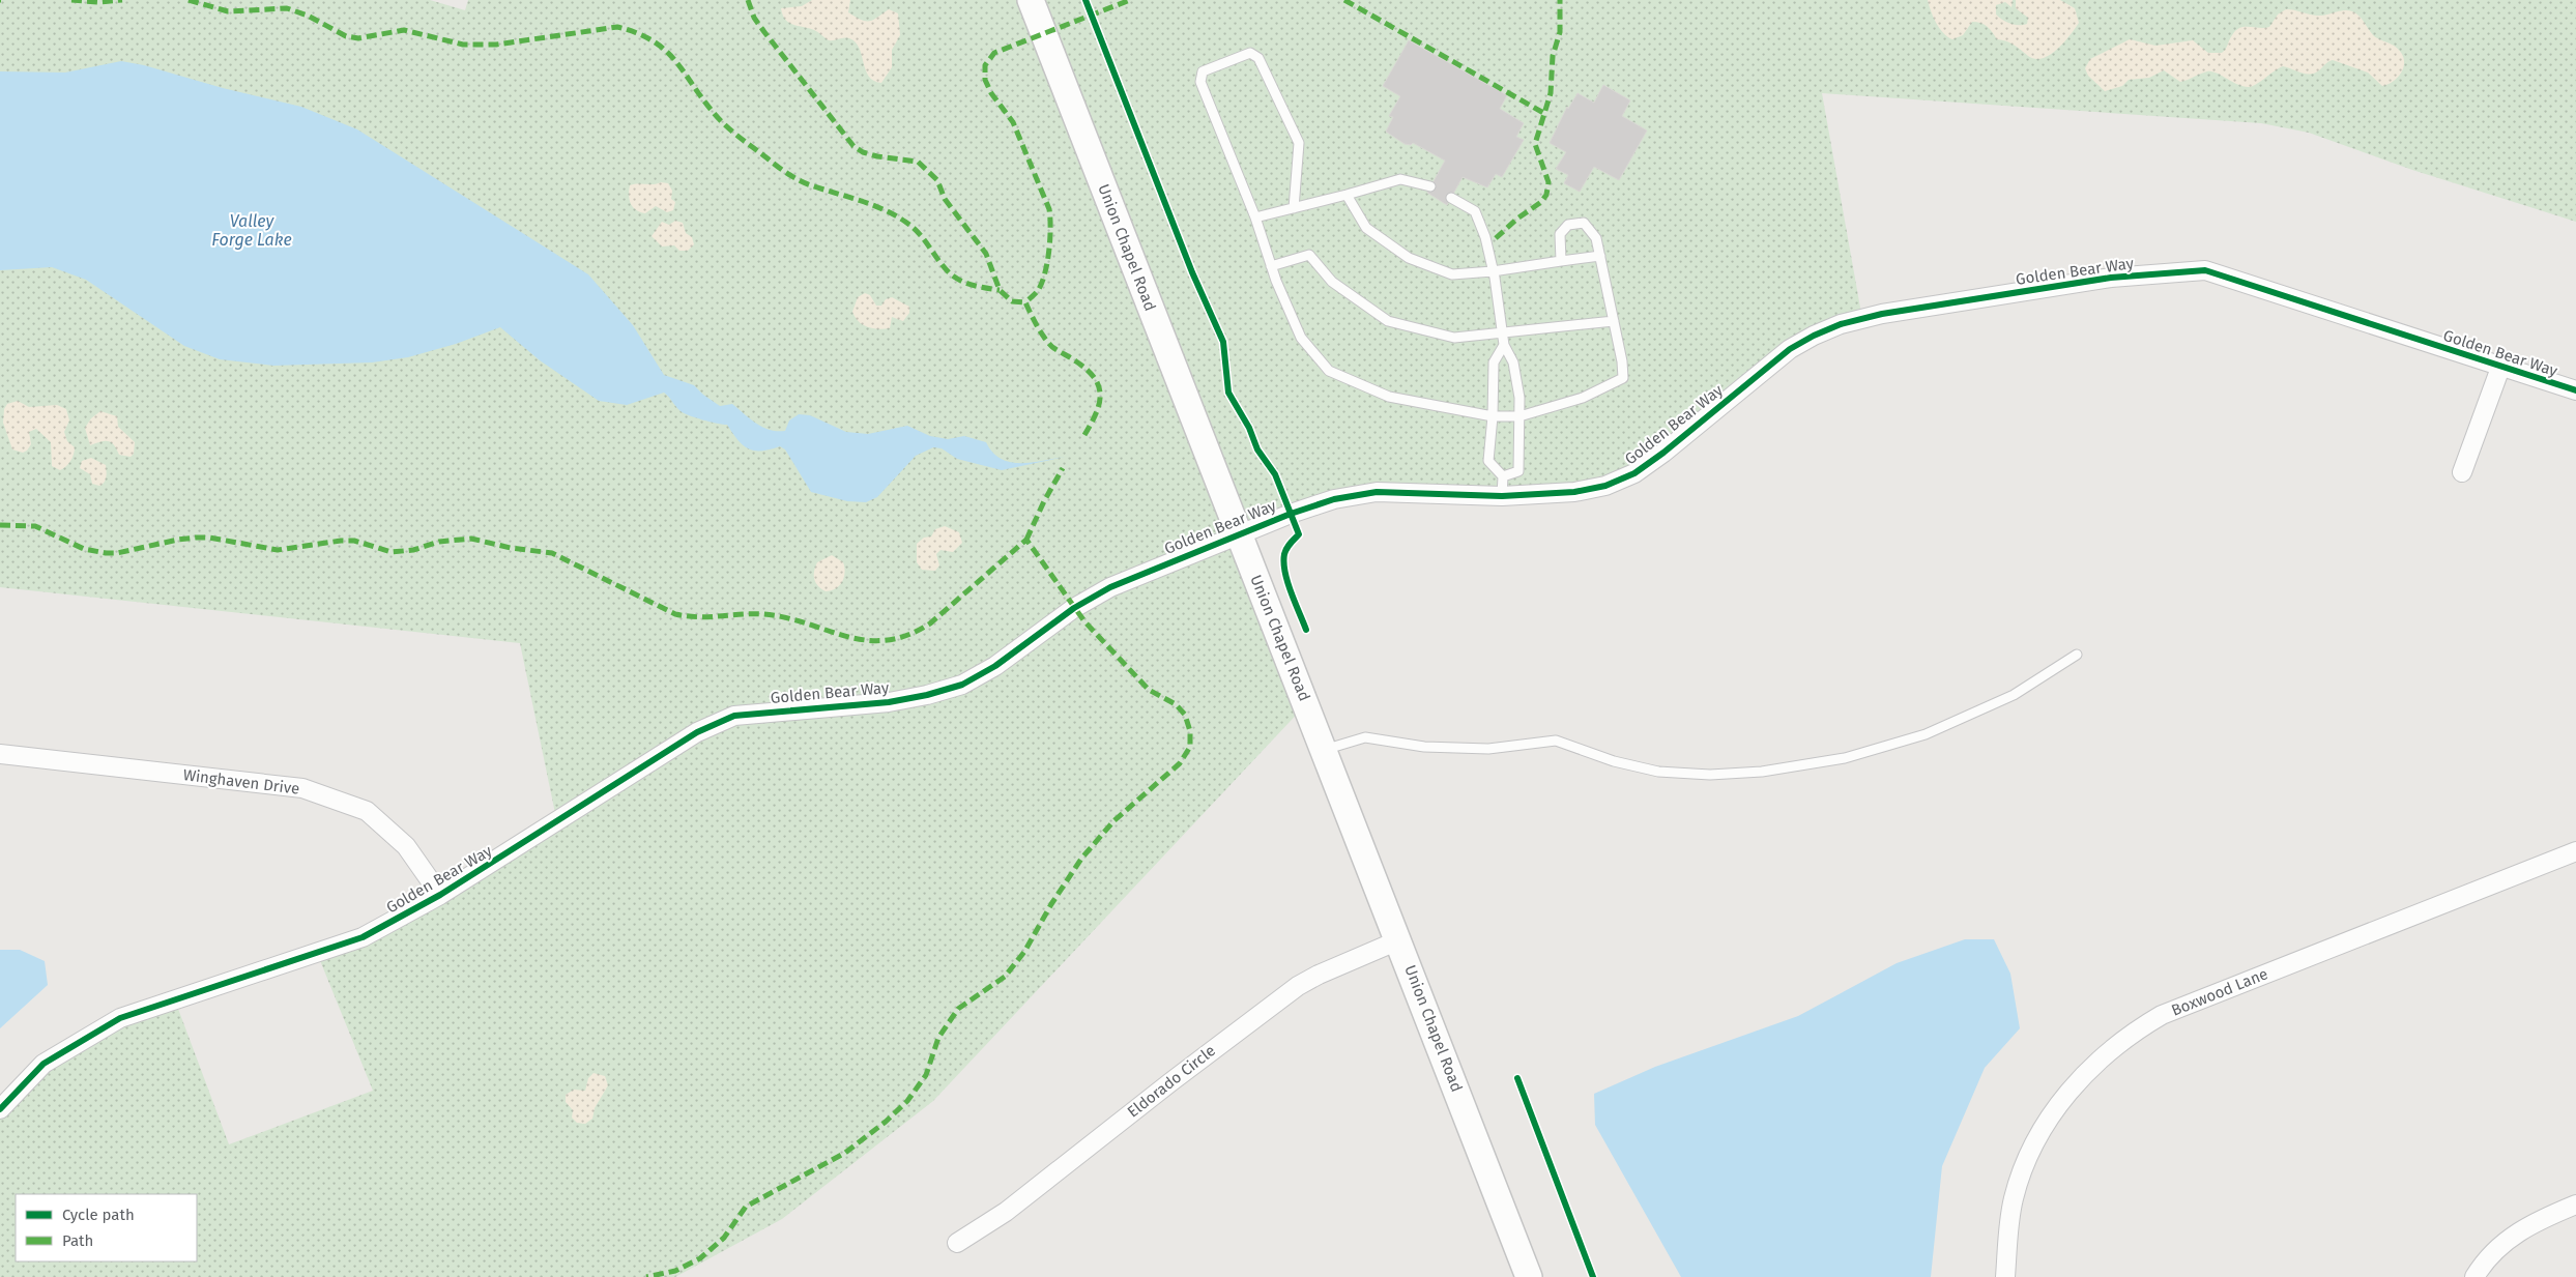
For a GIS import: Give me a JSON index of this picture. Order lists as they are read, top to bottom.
{
  "streets": {
    "main road": ["Union Chapel Road"],
    "street": [
      "Golden Bear Way",
      "Winghaven Drive",
      "Boxwood Lane",
      "Eldorado Circle"
    ]
  },
  "crossings": [
    ["Union Chapel Road", "Golden Bear Way"],
    ["Union Chapel Road", "Eldorado Circle"],
    ["Golden Bear Way", "Winghaven Drive"]
  ],
  "water": ["Valley Forge Lake"],
  "legend": ["Cycle path", "Path"]
}
